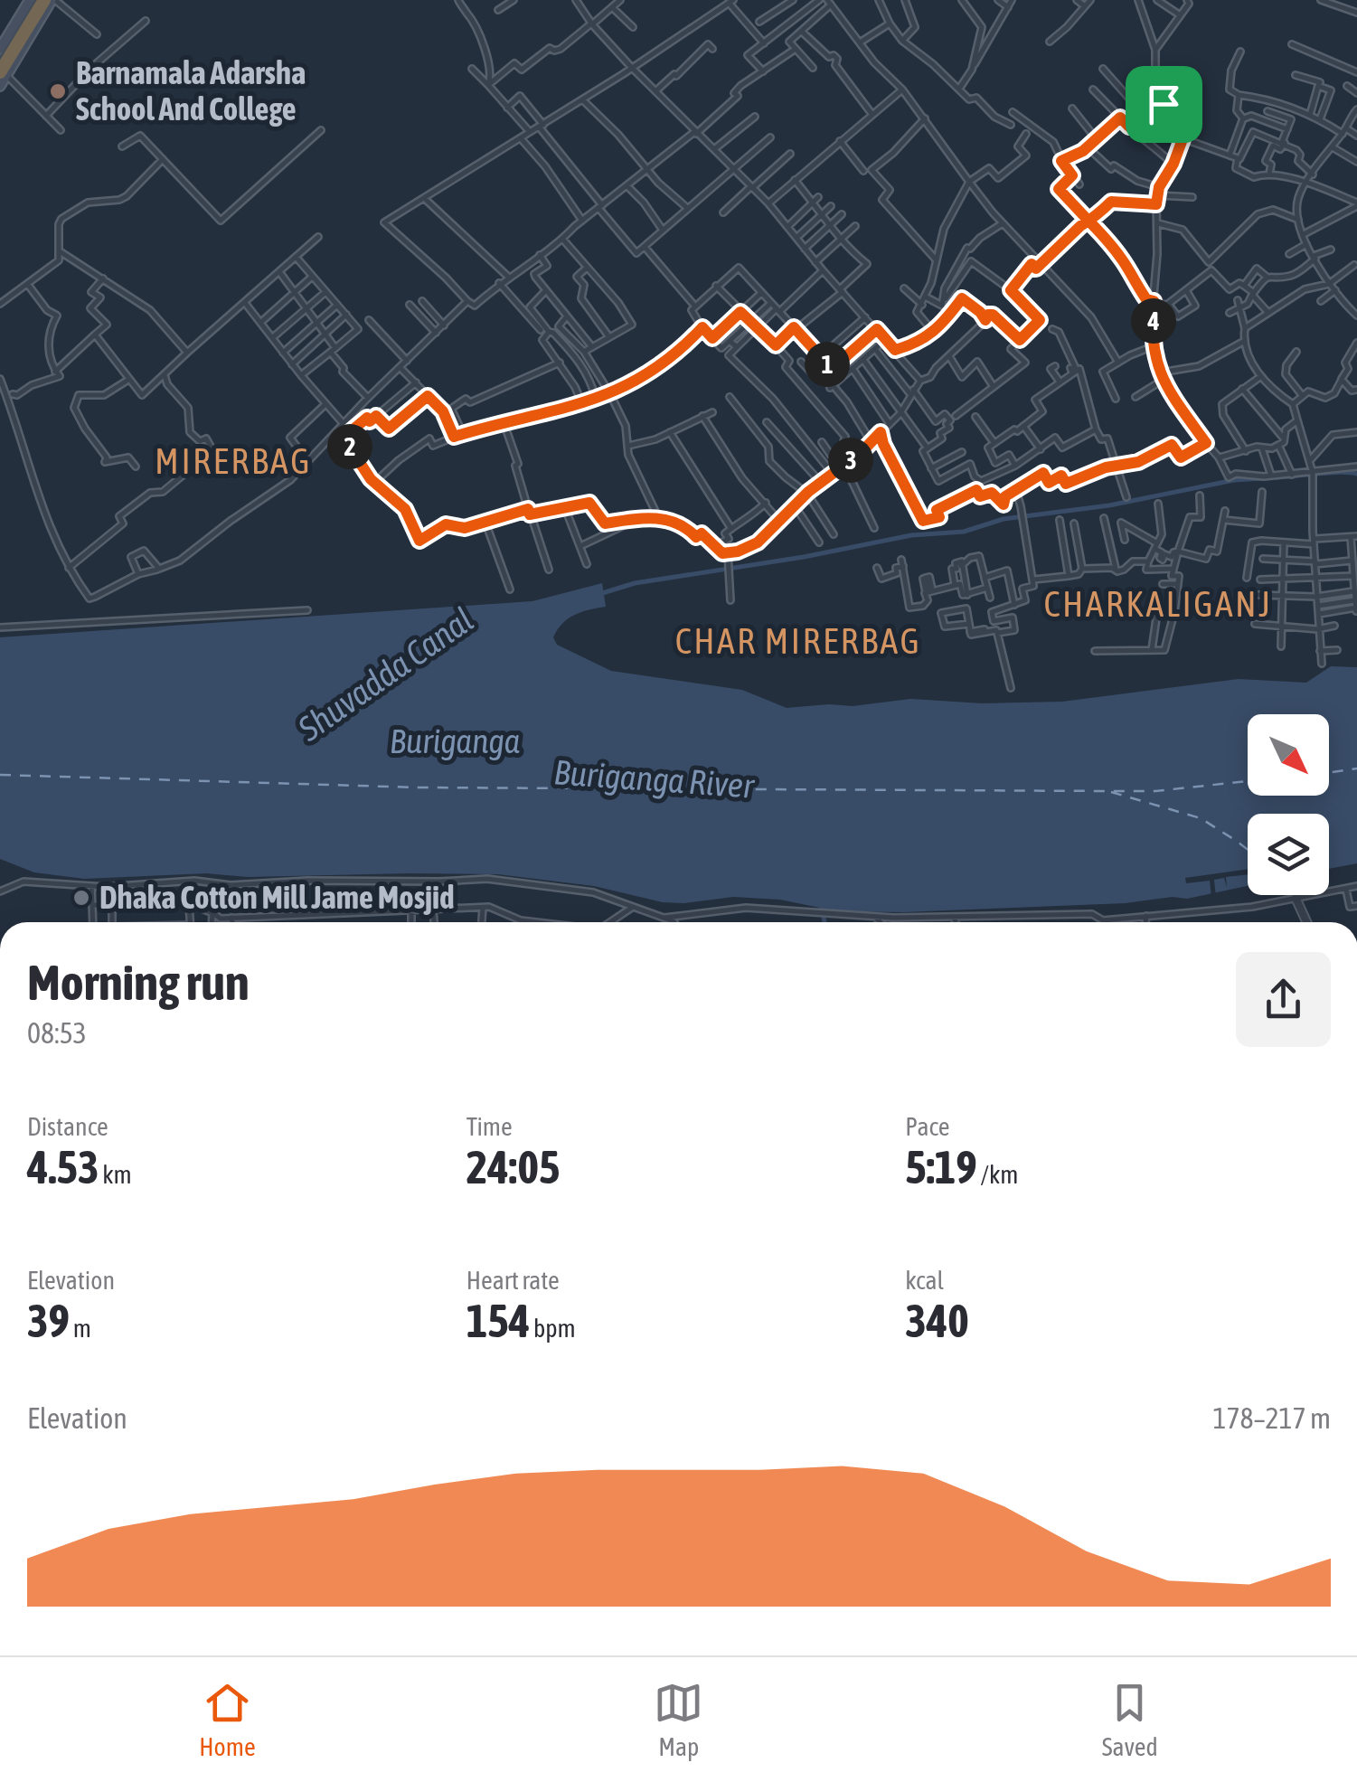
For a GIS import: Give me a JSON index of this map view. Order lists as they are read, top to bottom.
{
  "districts": ["MIRERBAG", "CHARKALIGANJ", "CHAR MIRERBAG"],
  "water": ["Shuvadda Canal", "Buriganga", "Buriganga River"],
  "places": ["Barnamala Adarsha School And College", "Dhaka Cotton Mill Jame Mosjid"],
  "north": "bottom right",
  "page": {
    "pins": [
      "4",
      "1",
      "2",
      "3"
    ],
    "heading": ["Morning run", "08:53"],
    "stats": [
      ["Distance", "4.53 km"],
      ["Time", "24:05"],
      ["Pace", "5:19 /km"],
      ["Elevation", "39 m"],
      ["Heart rate", "154 bpm"],
      ["kcal", "340"]
    ],
    "chart": ["Elevation", "178–217 m"],
    "tabs": ["Home", "Map", "Saved"]
  }
}
